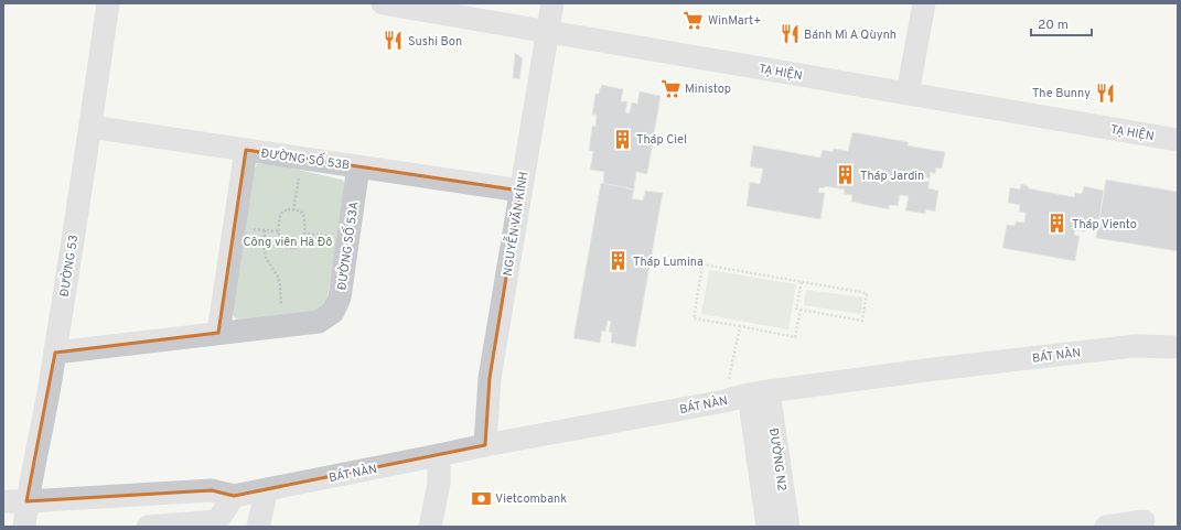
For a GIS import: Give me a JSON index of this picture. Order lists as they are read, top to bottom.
{
  "streets": {
    "street": [
      "TẠ HIỆN",
      "ĐƯỜNG SỐ 53B",
      "NGUYỄN VĂN KỈNH",
      "ĐƯỜNG SỐ 53A",
      "ĐƯỜNG 53",
      "BÁT NÀN",
      "ĐƯỜNG N2"
    ]
  },
  "crossings": [
    ["TẠ HIỆN", "NGUYỄN VĂN KỈNH"],
    ["ĐƯỜNG SỐ 53B", "NGUYỄN VĂN KỈNH"],
    ["ĐƯỜNG SỐ 53B", "ĐƯỜNG SỐ 53A"],
    ["ĐƯỜNG SỐ 53B", "ĐƯỜNG 53"],
    ["NGUYỄN VĂN KỈNH", "BÁT NÀN"],
    ["ĐƯỜNG SỐ 53A", "ĐƯỜNG 53"],
    ["ĐƯỜNG 53", "BÁT NÀN"],
    ["BÁT NÀN", "ĐƯỜNG N2"]
  ],
  "parks": ["Công viên Hà Đô"],
  "places": {
    "supermarket": ["WinMart+", "Ministop"],
    "restaurant": ["Bánh Mì A Qùynh", "Sushi Bon", "The Bunny"],
    "building": [
      "Tháp Ciel",
      "Tháp Jardin",
      "Tháp Viento",
      "Tháp Lumina"
    ],
    "bank": ["Vietcombank"]
  },
  "scale_bar": "20 m"
}
